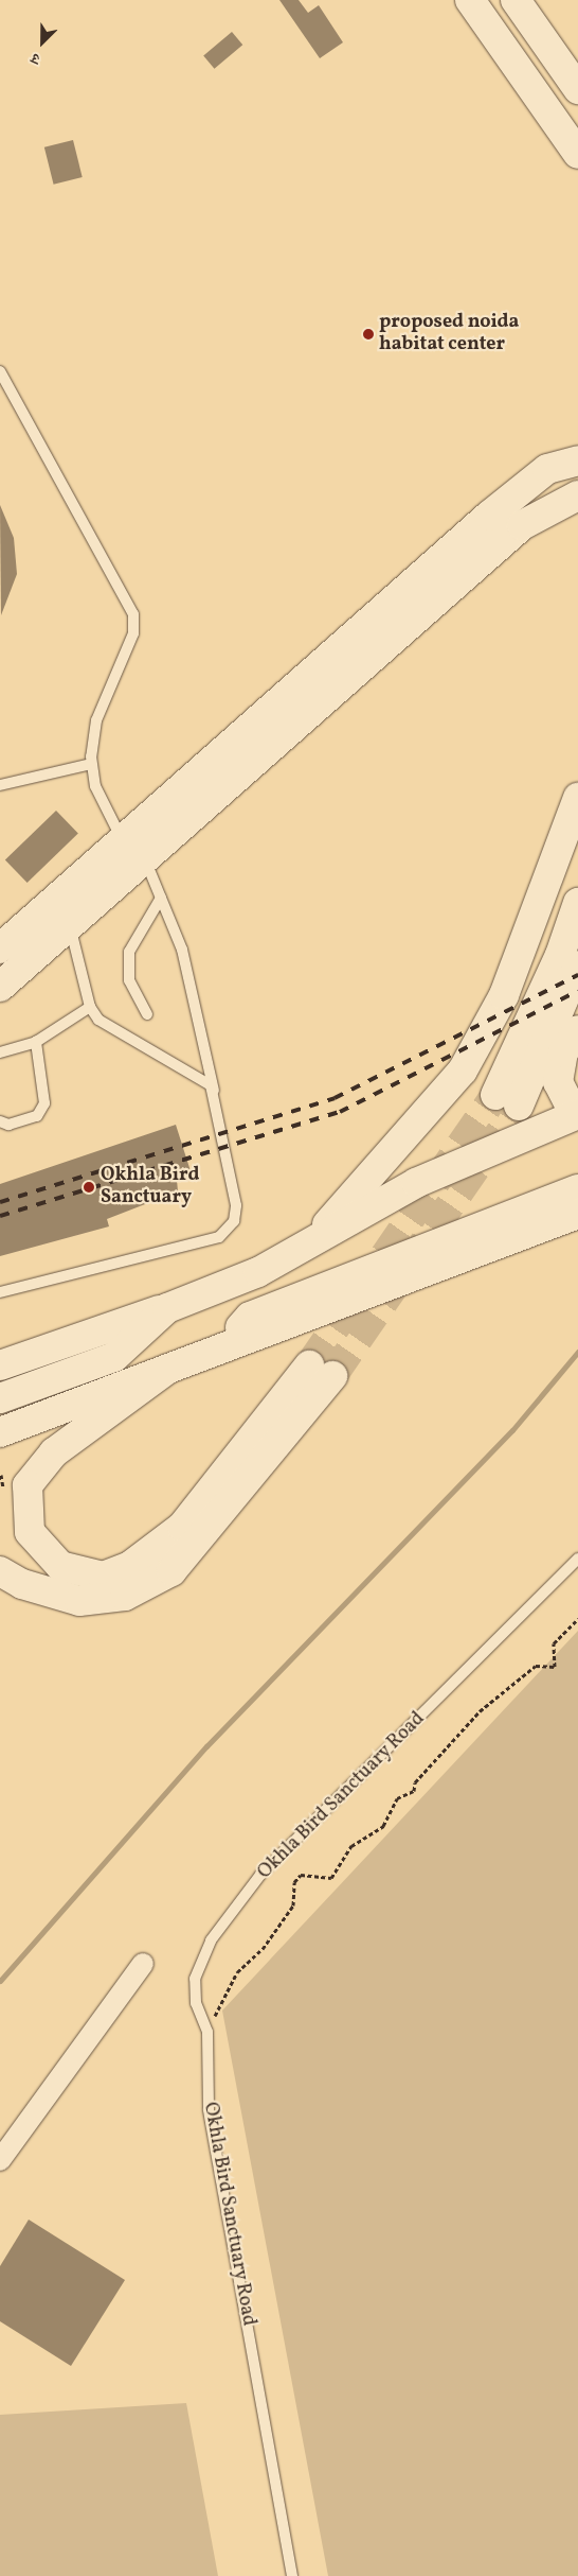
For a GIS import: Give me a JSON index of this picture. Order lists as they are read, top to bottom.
{
  "streets": {
    "lane": ["Okhla Bird Sanctuary Road"]
  },
  "places": ["proposed noida habitat center", "Okhla Bird Sanctuary"],
  "north": "bottom left"
}
